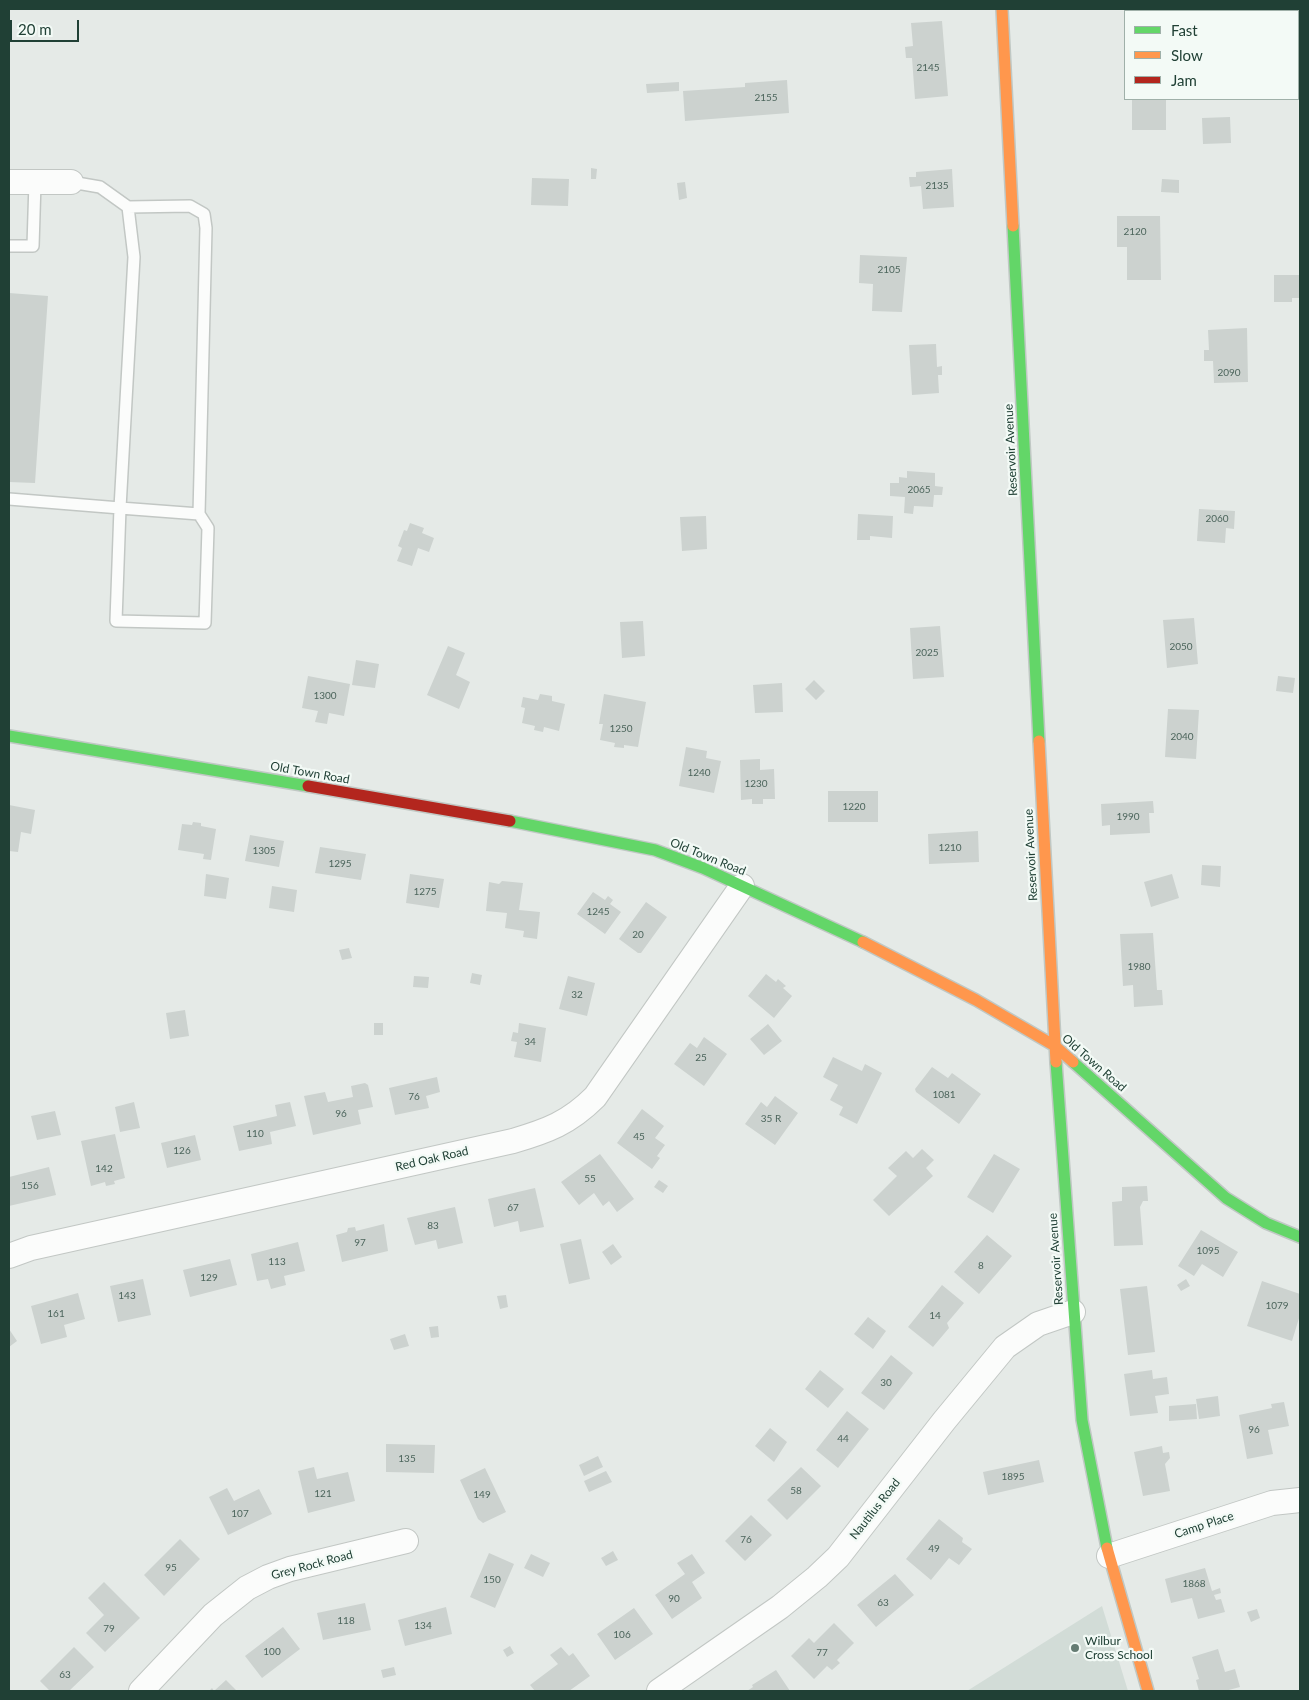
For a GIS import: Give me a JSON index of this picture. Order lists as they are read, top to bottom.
{
  "streets": {
    "main road": ["Reservoir Avenue", "Old Town Road"],
    "street": [
      "Red Oak Road",
      "Nautilus Road",
      "Camp Place",
      "Grey Rock Road"
    ]
  },
  "crossings": [
    ["Reservoir Avenue", "Old Town Road"],
    ["Reservoir Avenue", "Nautilus Road"],
    ["Reservoir Avenue", "Camp Place"],
    ["Old Town Road", "Red Oak Road"]
  ],
  "places": ["Wilbur Cross School"],
  "house_numbers": [
    "2145",
    "2155",
    "2135",
    "2120",
    "2105",
    "2090",
    "2065",
    "2060",
    "2050",
    "2025",
    "1300",
    "1250",
    "2040",
    "1240",
    "1230",
    "1220",
    "1990",
    "1210",
    "1305",
    "1295",
    "1275",
    "1245",
    "20",
    "1980",
    "32",
    "34",
    "25",
    "1081",
    "76",
    "96",
    "35 R",
    "110",
    "45",
    "126",
    "142",
    "55",
    "156",
    "67",
    "83",
    "97",
    "1095",
    "113",
    "8",
    "129",
    "143",
    "1079",
    "161",
    "14",
    "30",
    "96",
    "44",
    "135",
    "1895",
    "58",
    "121",
    "149",
    "107",
    "76",
    "49",
    "95",
    "150",
    "1868",
    "90",
    "63",
    "118",
    "134",
    "79",
    "106",
    "100",
    "77",
    "63"
  ],
  "legend": ["Fast", "Slow", "Jam"],
  "scale_bar": "20 m"
}
